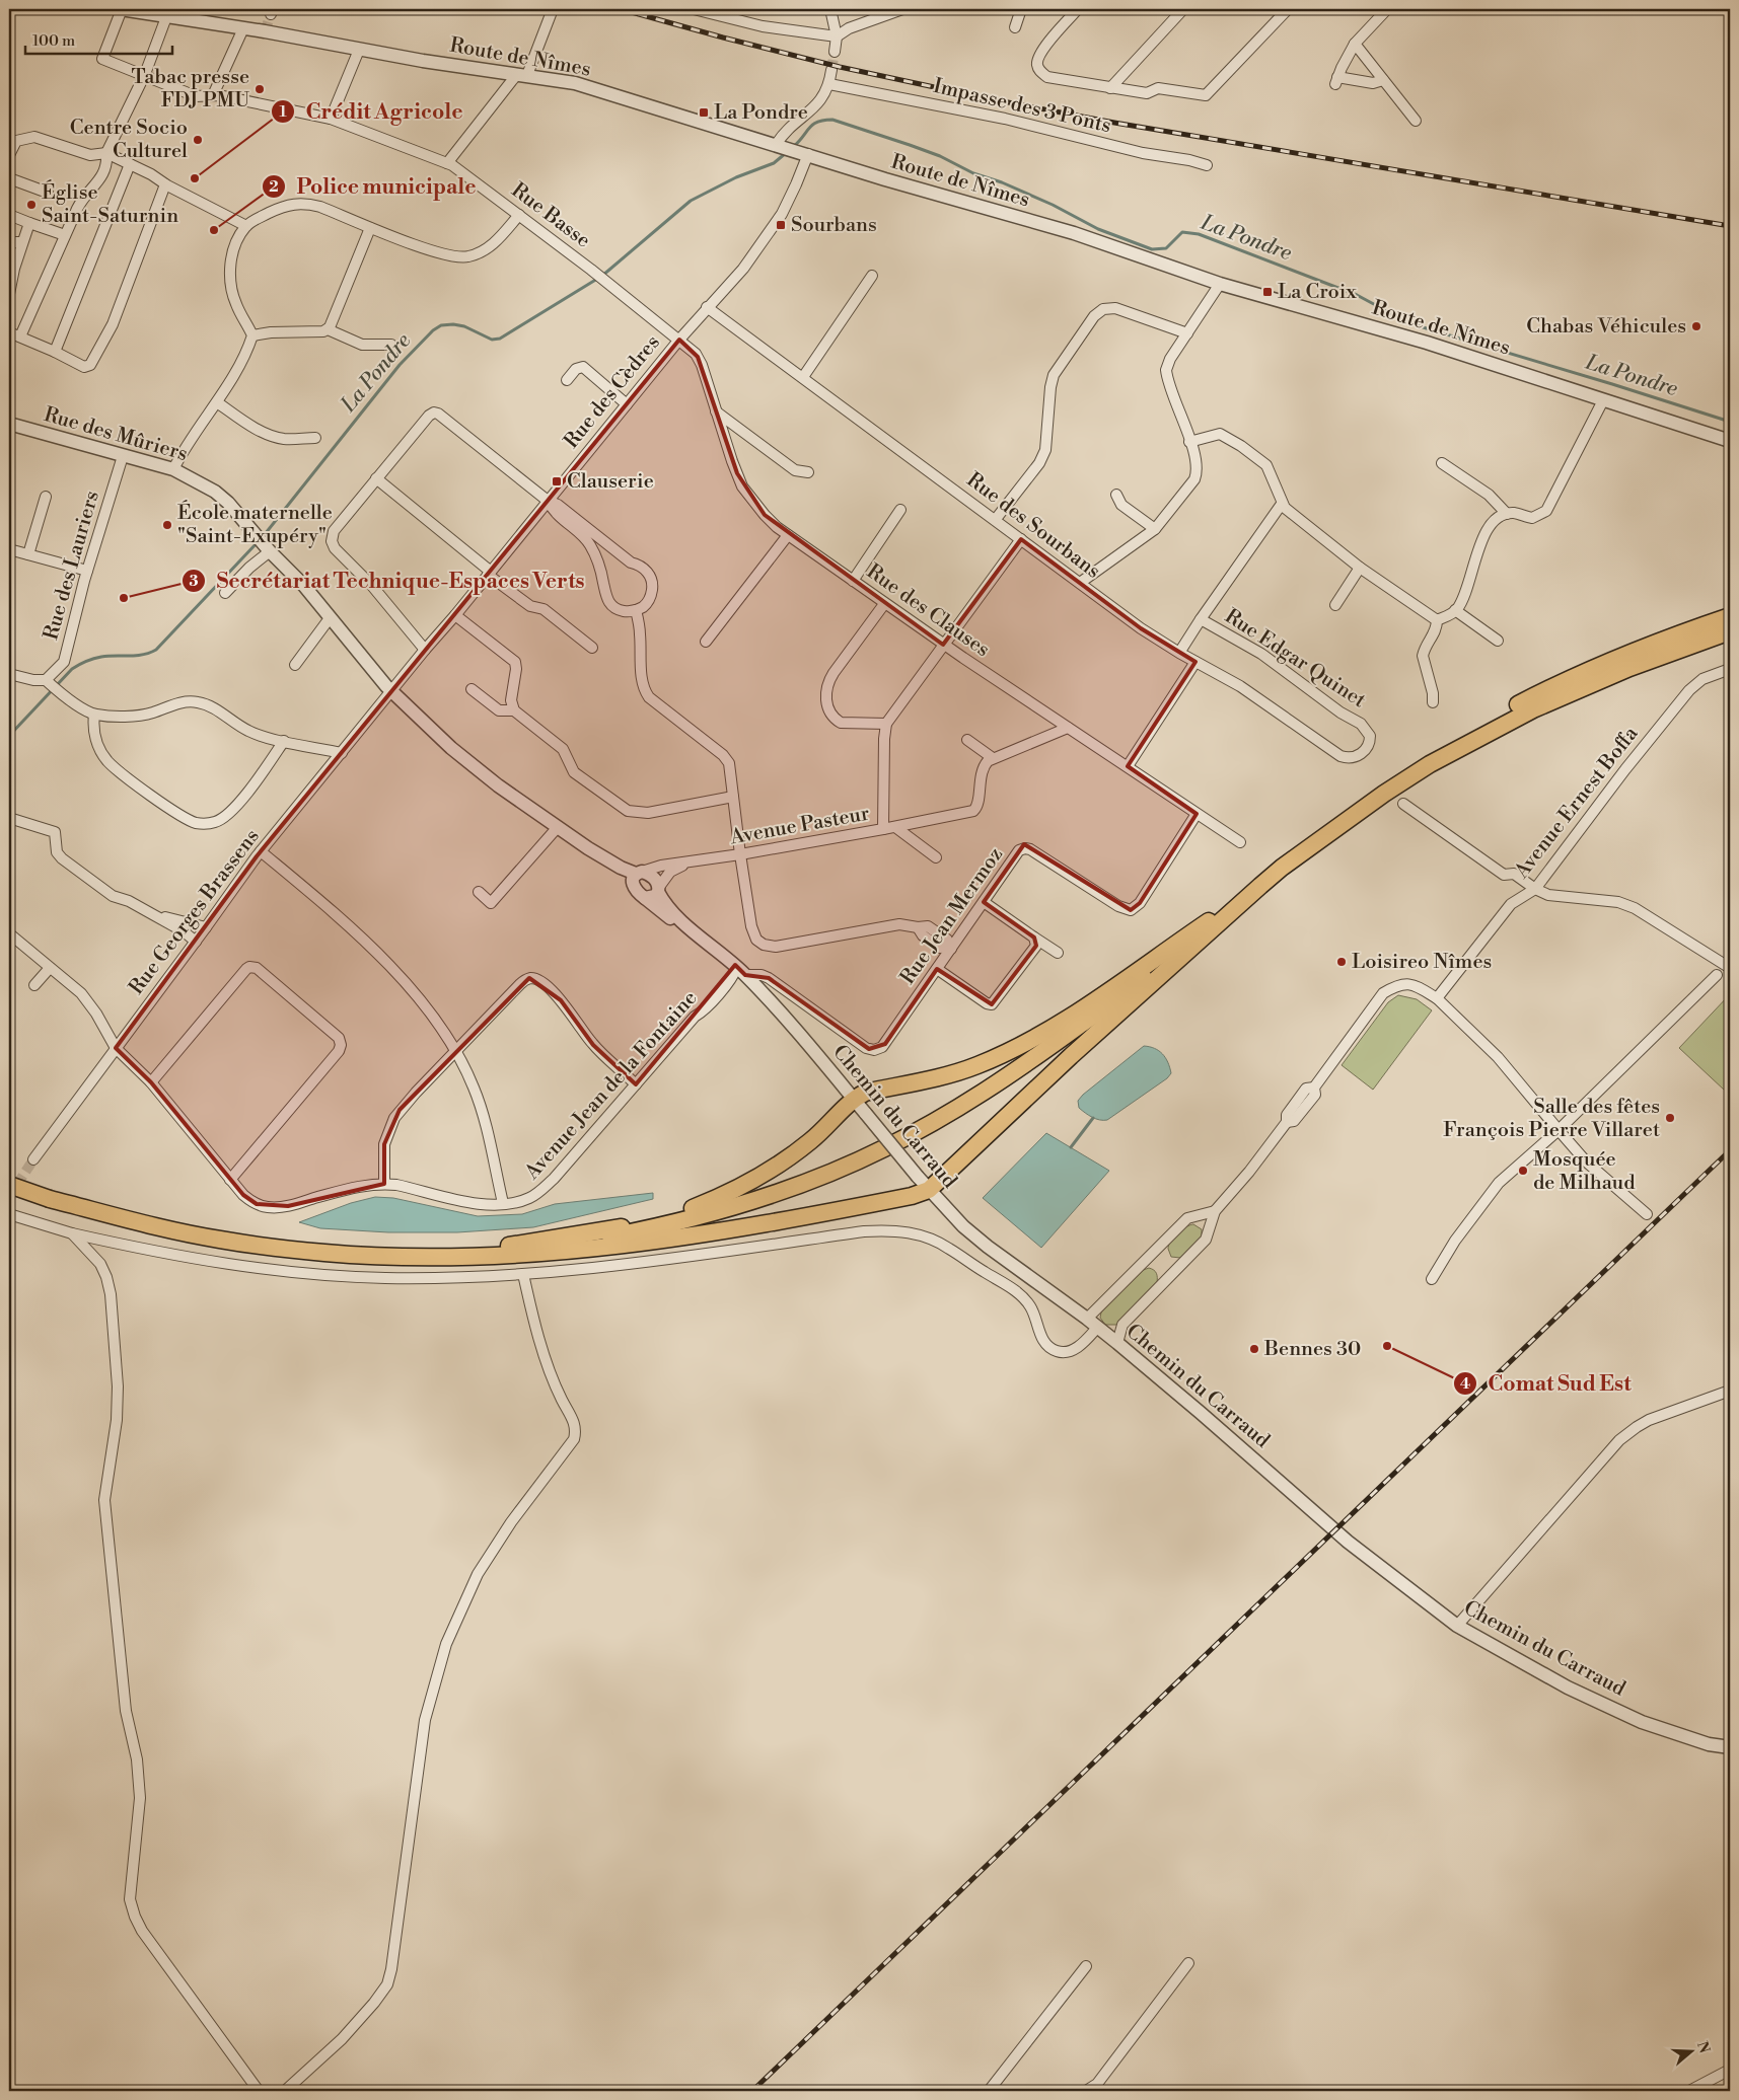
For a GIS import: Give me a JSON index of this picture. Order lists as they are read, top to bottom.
{
  "streets": {
    "street": [
      "Route de Nîmes",
      "Impasse des 3 Ponts",
      "Rue Basse",
      "Rue des Cèdres",
      "Rue des Mûriers",
      "Rue des Sourbans",
      "Rue des Lauriers",
      "Rue des Clauses",
      "Rue Edgar Quinet",
      "Avenue Ernest Boffa",
      "Avenue Pasteur",
      "Rue Georges Brassens",
      "Rue Jean Mermoz",
      "Avenue Jean de la Fontaine",
      "Chemin du Carraud"
    ]
  },
  "crossings": [
    ["Route de Nîmes", "Rue Basse"],
    ["Route de Nîmes", "Rue des Cèdres"],
    ["Rue Basse", "Rue des Cèdres"],
    ["Rue Basse", "Rue des Clauses"],
    ["Rue des Cèdres", "Rue des Mûriers"],
    ["Rue des Cèdres", "Rue des Sourbans"],
    ["Rue des Cèdres", "Rue des Clauses"],
    ["Rue des Cèdres", "Rue Georges Brassens"],
    ["Rue des Cèdres", "Chemin du Carraud"],
    ["Rue des Mûriers", "Rue des Lauriers"],
    ["Rue des Mûriers", "Rue Georges Brassens"],
    ["Rue des Mûriers", "Chemin du Carraud"],
    ["Rue des Sourbans", "Rue Edgar Quinet"],
    ["Rue des Clauses", "Rue Jean Mermoz"],
    ["Avenue Pasteur", "Chemin du Carraud"],
    ["Rue Georges Brassens", "Avenue Jean de la Fontaine"],
    ["Rue Georges Brassens", "Chemin du Carraud"],
    ["Rue Jean Mermoz", "Avenue Jean de la Fontaine"],
    ["Rue Jean Mermoz", "Chemin du Carraud"],
    ["Avenue Jean de la Fontaine", "Chemin du Carraud"]
  ],
  "water": ["La Pondre"],
  "places": {
    "other": [
      "Tabac presse FDJ PMU",
      "Centre Socio Culturel",
      "Crédit Agricole",
      "Église Saint-Saturnin",
      "Police municipale",
      "Chabas Véhicules",
      "École maternelle \"Saint-Exupéry\"",
      "Secrétariat Technique-Espaces Verts",
      "Loisireo Nîmes",
      "Salle des fêtes François Pierre Villaret",
      "Mosquée de Milhaud",
      "Comat Sud Est",
      "Bennes 30"
    ],
    "transit": [
      "La Pondre",
      "Sourbans",
      "La Croix",
      "Clauserie"
    ]
  },
  "scale_bar": "100 m",
  "north": "right"
}
